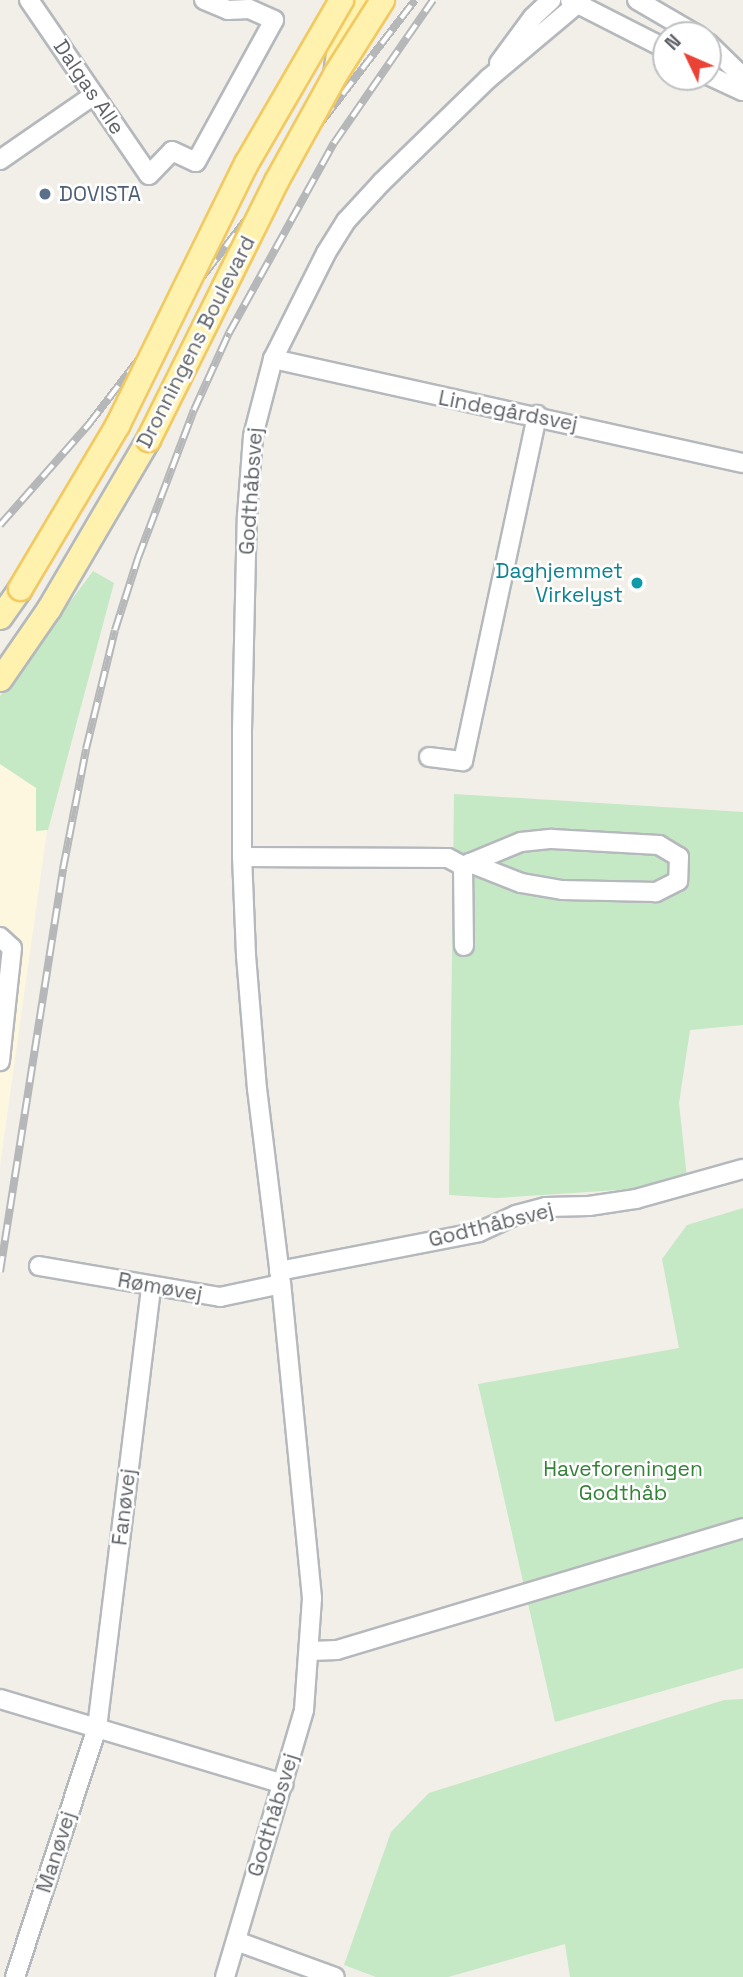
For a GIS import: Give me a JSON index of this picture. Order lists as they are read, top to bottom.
{
  "streets": {
    "main road": ["Dronningens Boulevard"],
    "street": [
      "Dalgas Alle",
      "Lindegårdsvej",
      "Godthåbsvej",
      "Rømøvej",
      "Fanøvej",
      "Manøvej"
    ]
  },
  "crossings": [
    ["Lindegårdsvej", "Godthåbsvej"],
    ["Godthåbsvej", "Rømøvej"],
    ["Rømøvej", "Fanøvej"],
    ["Fanøvej", "Manøvej"]
  ],
  "parks": ["Haveforeningen Godthåb"],
  "places": ["DOVISTA", "Daghjemmet Virkelyst"],
  "north": "top left"
}
